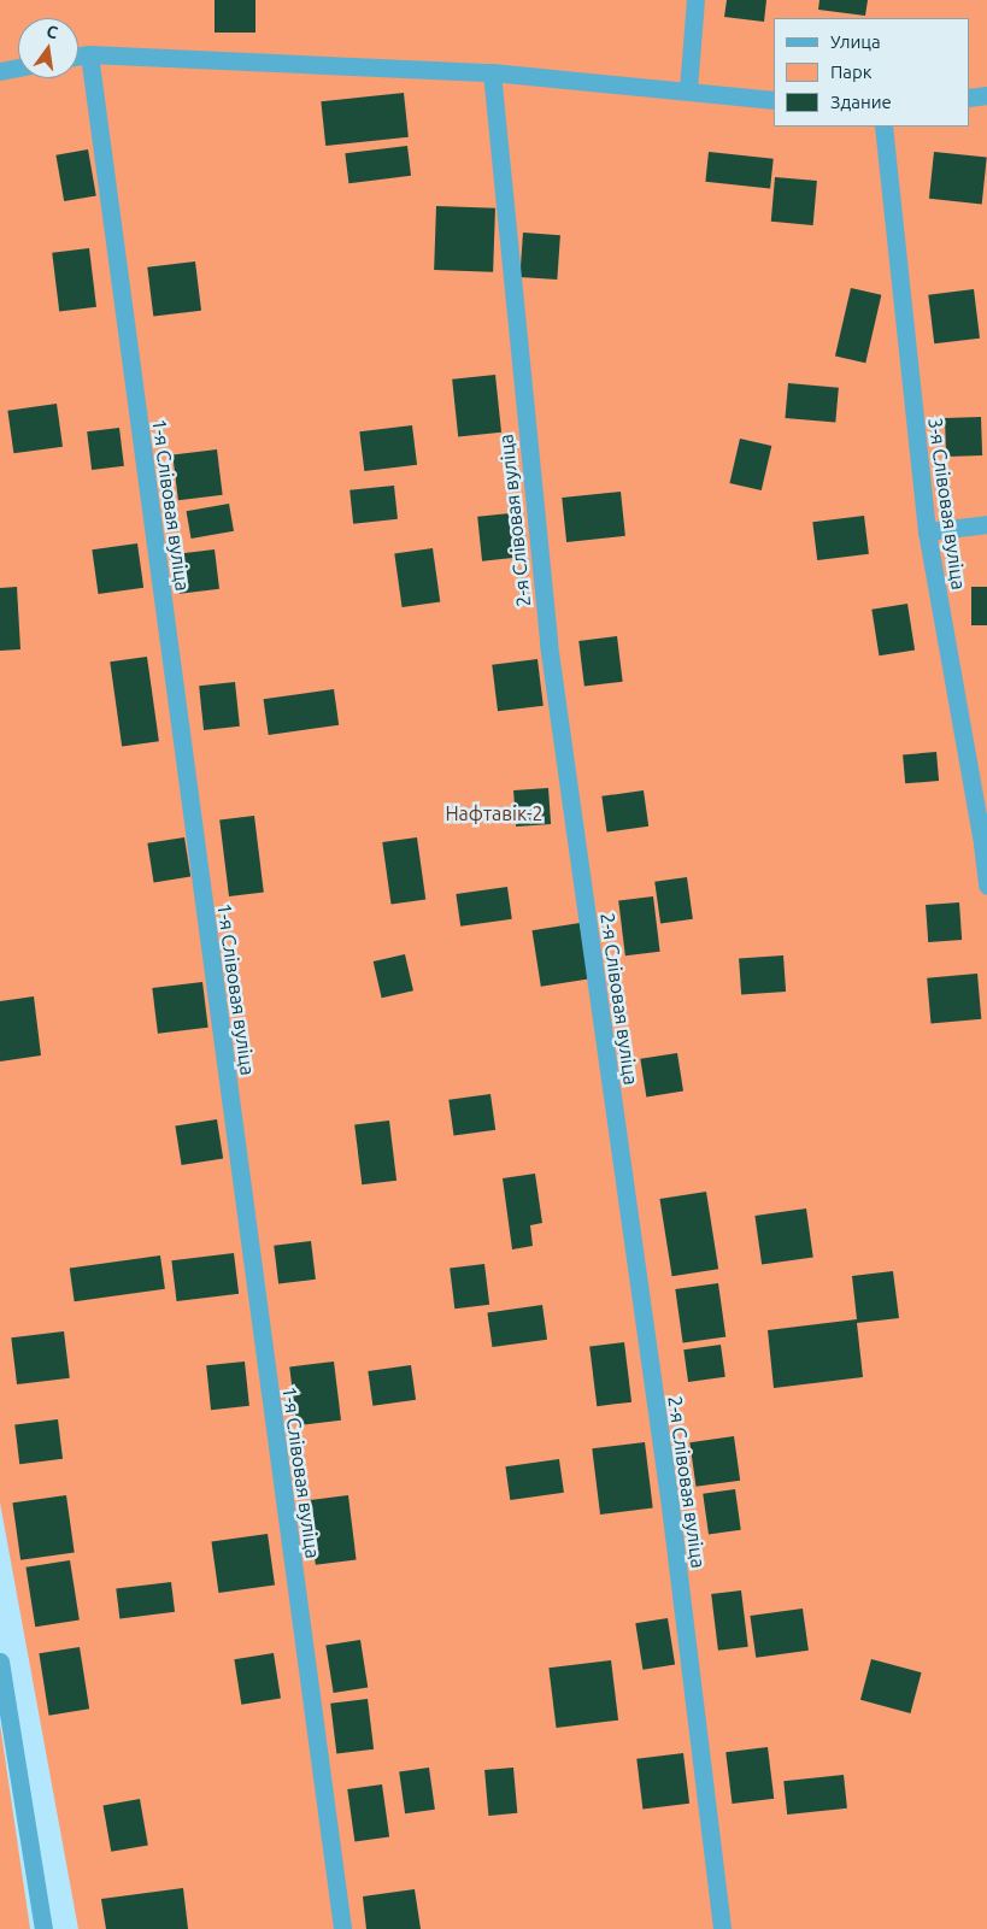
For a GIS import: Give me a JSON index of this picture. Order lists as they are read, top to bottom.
{
  "streets": {
    "street": ["3-я Слівовая вуліца", "1-я Слівовая вуліца", "2-я Слівовая вуліца"]
  },
  "parks": ["Нафтавік-2"],
  "legend": ["Улица", "Парк", "Здание"],
  "north": "top"
}
